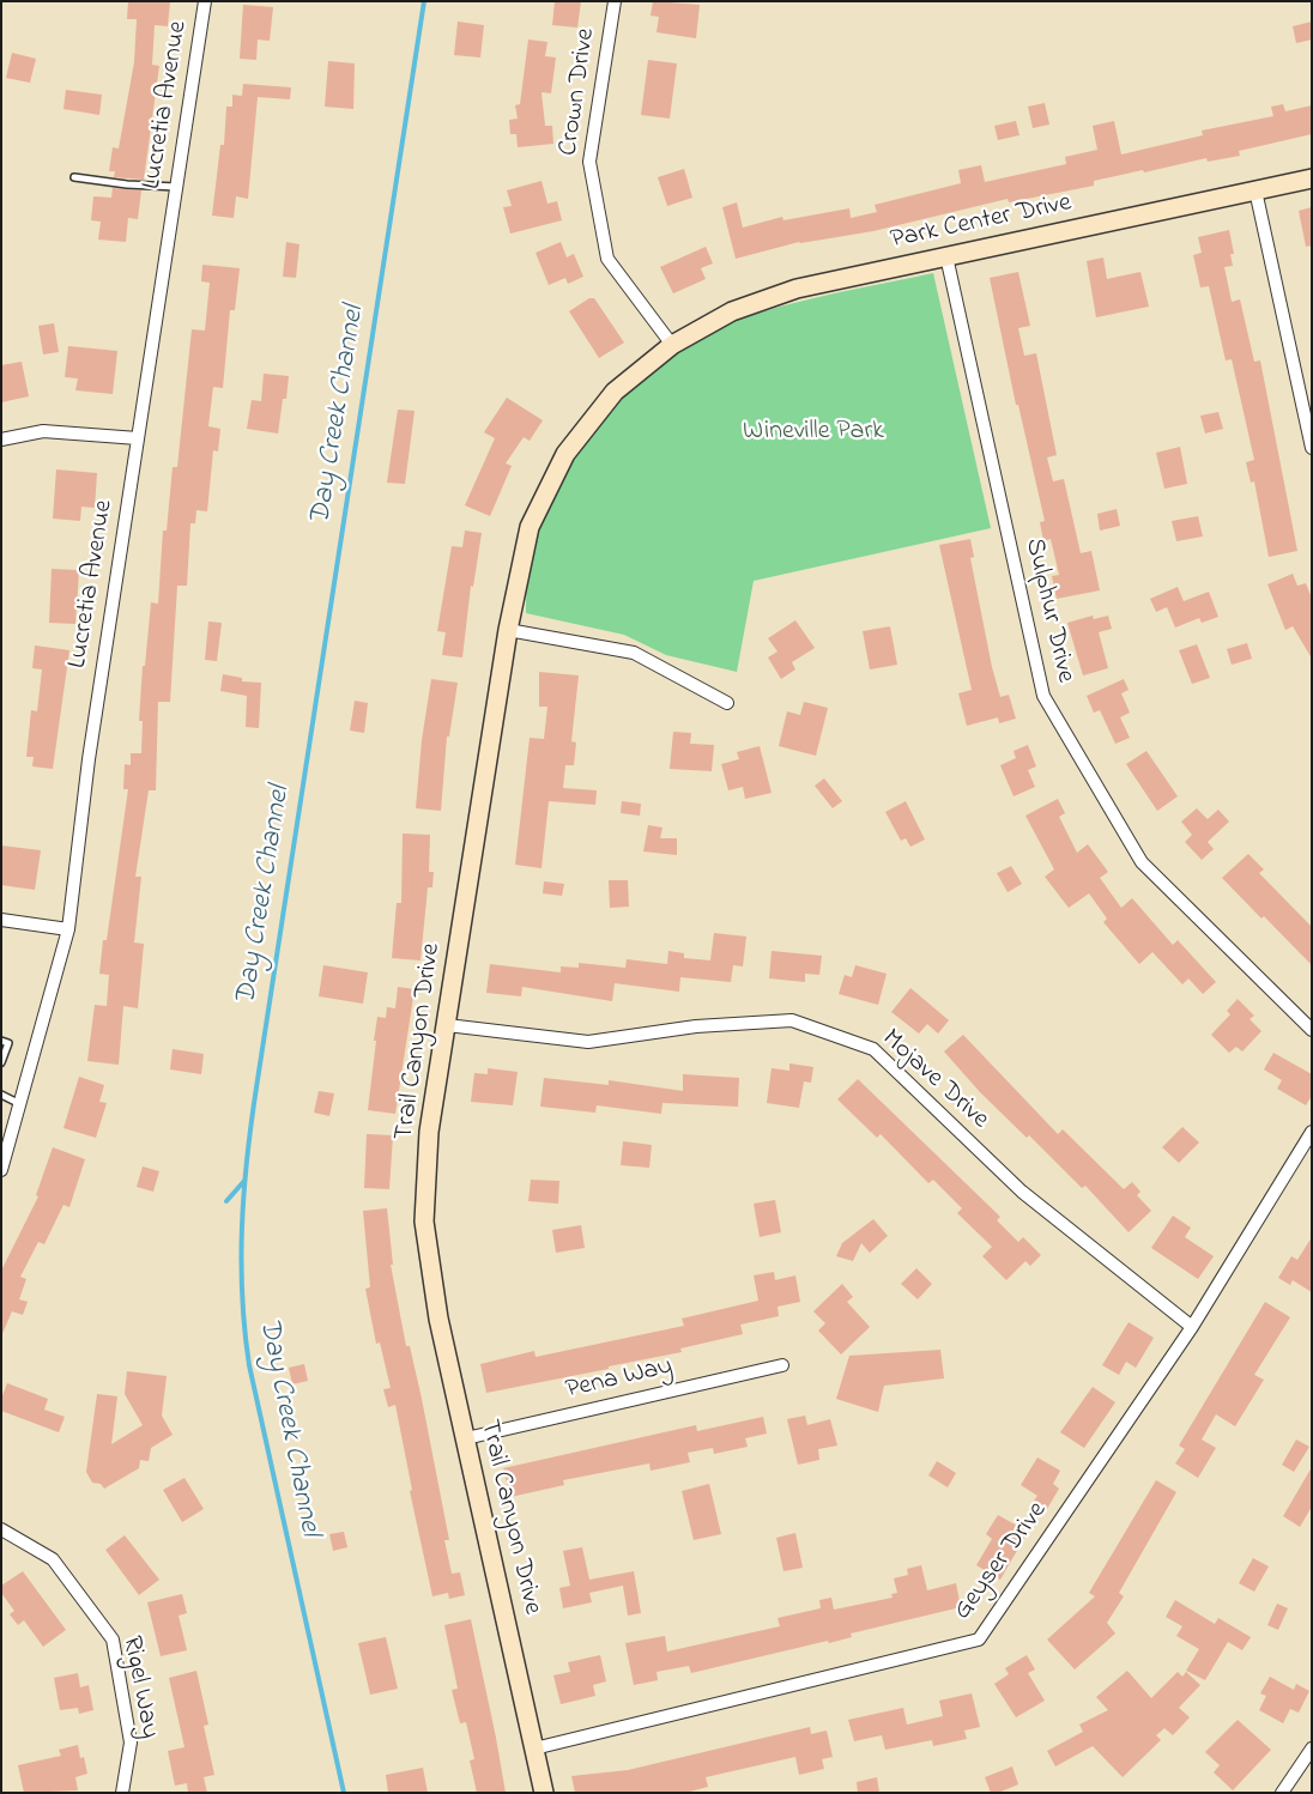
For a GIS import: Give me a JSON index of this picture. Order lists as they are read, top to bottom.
{
  "streets": {
    "street": [
      "Crown Drive",
      "Lucretia Avenue",
      "Park Center Drive",
      "Sulphur Drive",
      "Trail Canyon Drive",
      "Mojave Drive",
      "Pena Way",
      "Geyser Drive",
      "Rigel Way"
    ]
  },
  "crossings": [
    ["Crown Drive", "Park Center Drive"],
    ["Crown Drive", "Trail Canyon Drive"],
    ["Park Center Drive", "Sulphur Drive"],
    ["Park Center Drive", "Trail Canyon Drive"],
    ["Trail Canyon Drive", "Mojave Drive"],
    ["Trail Canyon Drive", "Pena Way"],
    ["Trail Canyon Drive", "Geyser Drive"],
    ["Mojave Drive", "Geyser Drive"]
  ],
  "water": ["Day Creek Channel"],
  "parks": ["Wineville Park"]
}
